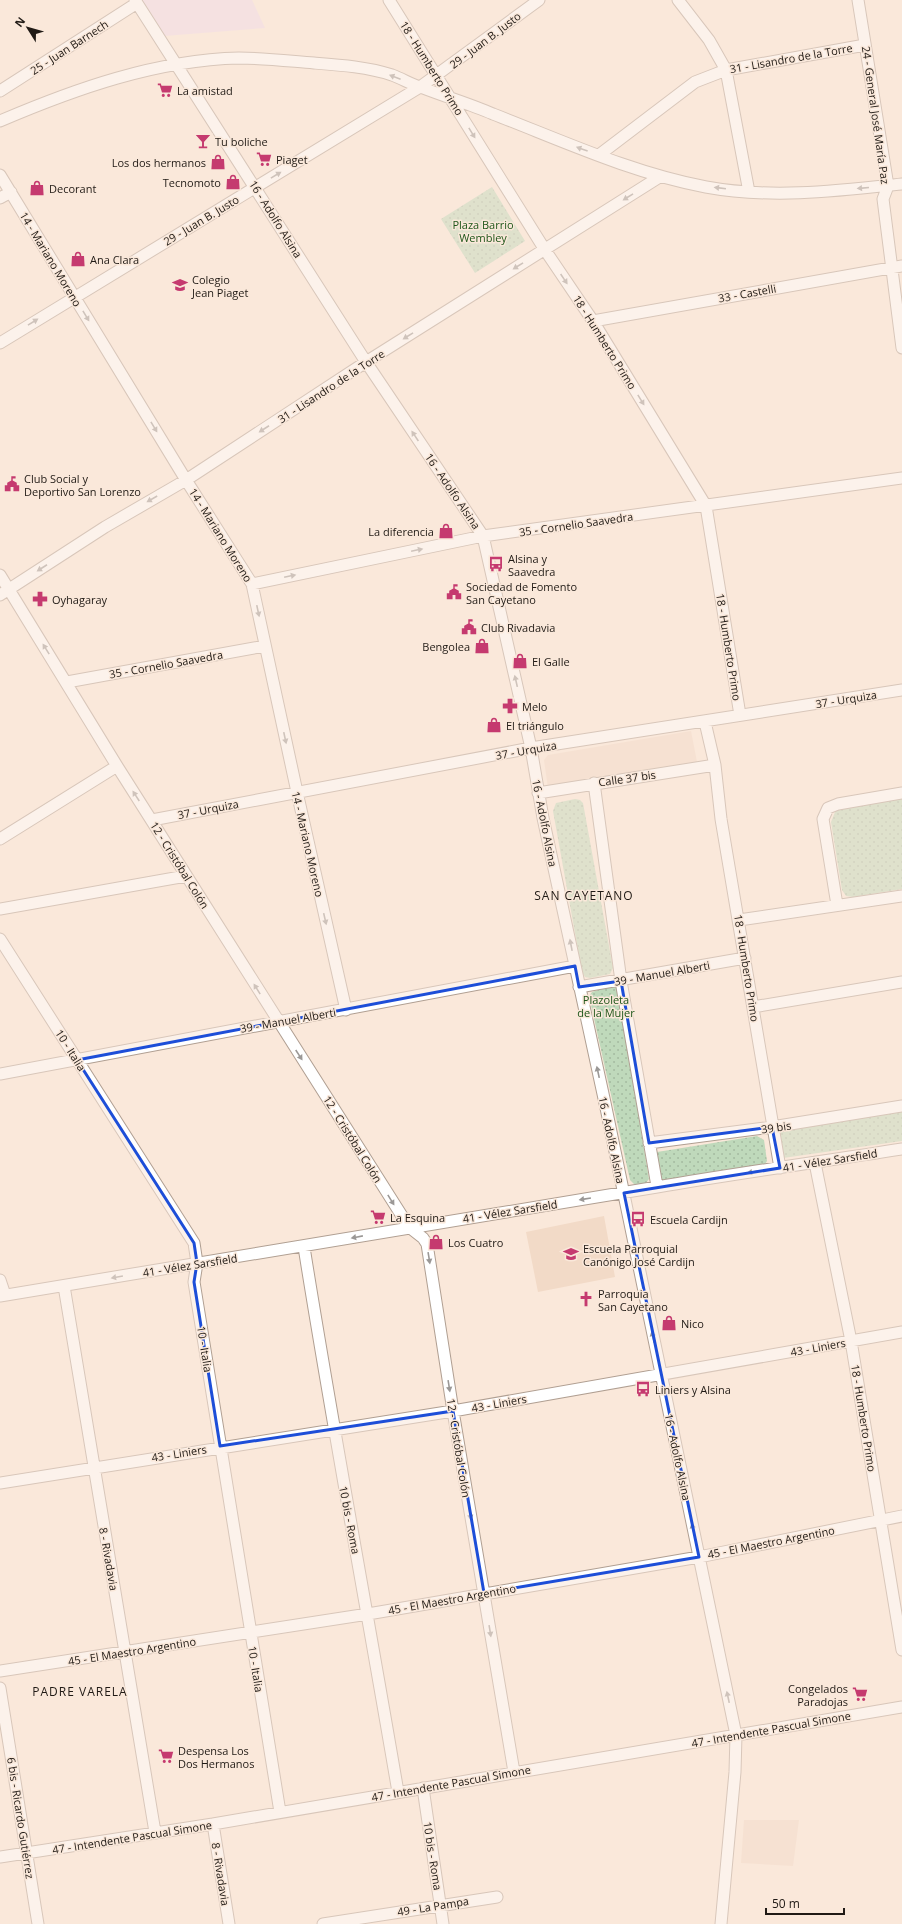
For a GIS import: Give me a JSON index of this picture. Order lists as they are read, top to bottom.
{
  "streets": {
    "street": [
      "29 - Juan B. Justo",
      "25 - Juan Barnech",
      "31 - Lisandro de la Torre",
      "18 - Humberto Primo",
      "24 - General José María Paz",
      "16 - Adolfo Alsina",
      "14 - Mariano Moreno",
      "33 - Castelli",
      "35 - Cornelio Saavedra",
      "37 - Urquiza",
      "Calle 37 bis",
      "12 - Cristóbal Colón",
      "39 - Manuel Alberti",
      "10 - Italia",
      "39 bis",
      "41 - Vélez Sarsfield",
      "43 - Liniers",
      "10 bis - Roma",
      "45 - El Maestro Argentino",
      "8 - Rivadavia",
      "47 - Intendente Pascual Simone",
      "6 bis - Ricardo Gutiérrez",
      "49 - La Pampa"
    ]
  },
  "crossings": [
    ["29 - Juan B. Justo", "18 - Humberto Primo"],
    ["29 - Juan B. Justo", "16 - Adolfo Alsina"],
    ["29 - Juan B. Justo", "14 - Mariano Moreno"],
    ["25 - Juan Barnech", "16 - Adolfo Alsina"],
    ["31 - Lisandro de la Torre", "18 - Humberto Primo"],
    ["31 - Lisandro de la Torre", "24 - General José María Paz"],
    ["31 - Lisandro de la Torre", "16 - Adolfo Alsina"],
    ["31 - Lisandro de la Torre", "14 - Mariano Moreno"],
    ["31 - Lisandro de la Torre", "12 - Cristóbal Colón"],
    ["18 - Humberto Primo", "33 - Castelli"],
    ["18 - Humberto Primo", "35 - Cornelio Saavedra"],
    ["18 - Humberto Primo", "37 - Urquiza"],
    ["18 - Humberto Primo", "Calle 37 bis"],
    ["18 - Humberto Primo", "39 - Manuel Alberti"],
    ["18 - Humberto Primo", "39 bis"],
    ["18 - Humberto Primo", "41 - Vélez Sarsfield"],
    ["18 - Humberto Primo", "43 - Liniers"],
    ["18 - Humberto Primo", "45 - El Maestro Argentino"],
    ["24 - General José María Paz", "33 - Castelli"],
    ["16 - Adolfo Alsina", "35 - Cornelio Saavedra"],
    ["16 - Adolfo Alsina", "37 - Urquiza"],
    ["16 - Adolfo Alsina", "Calle 37 bis"],
    ["16 - Adolfo Alsina", "39 - Manuel Alberti"],
    ["16 - Adolfo Alsina", "41 - Vélez Sarsfield"],
    ["16 - Adolfo Alsina", "43 - Liniers"],
    ["16 - Adolfo Alsina", "45 - El Maestro Argentino"],
    ["16 - Adolfo Alsina", "47 - Intendente Pascual Simone"],
    ["14 - Mariano Moreno", "35 - Cornelio Saavedra"],
    ["14 - Mariano Moreno", "37 - Urquiza"],
    ["14 - Mariano Moreno", "39 - Manuel Alberti"],
    ["35 - Cornelio Saavedra", "12 - Cristóbal Colón"],
    ["37 - Urquiza", "12 - Cristóbal Colón"],
    ["12 - Cristóbal Colón", "39 - Manuel Alberti"],
    ["12 - Cristóbal Colón", "41 - Vélez Sarsfield"],
    ["12 - Cristóbal Colón", "43 - Liniers"],
    ["12 - Cristóbal Colón", "45 - El Maestro Argentino"],
    ["12 - Cristóbal Colón", "47 - Intendente Pascual Simone"],
    ["39 - Manuel Alberti", "10 - Italia"],
    ["10 - Italia", "41 - Vélez Sarsfield"],
    ["10 - Italia", "43 - Liniers"],
    ["10 - Italia", "45 - El Maestro Argentino"],
    ["10 - Italia", "47 - Intendente Pascual Simone"],
    ["41 - Vélez Sarsfield", "10 bis - Roma"],
    ["41 - Vélez Sarsfield", "8 - Rivadavia"],
    ["43 - Liniers", "10 bis - Roma"],
    ["43 - Liniers", "8 - Rivadavia"],
    ["10 bis - Roma", "45 - El Maestro Argentino"],
    ["10 bis - Roma", "47 - Intendente Pascual Simone"],
    ["10 bis - Roma", "49 - La Pampa"],
    ["45 - El Maestro Argentino", "8 - Rivadavia"],
    ["8 - Rivadavia", "47 - Intendente Pascual Simone"],
    ["47 - Intendente Pascual Simone", "6 bis - Ricardo Gutiérrez"]
  ],
  "one_way": [
    "29 - Juan B. Justo",
    "31 - Lisandro de la Torre",
    "16 - Adolfo Alsina",
    "14 - Mariano Moreno",
    "41 - Vélez Sarsfield"
  ],
  "districts": ["SAN CAYETANO", "PADRE VARELA"],
  "parks": ["Plaza Barrio Wembley", "Plazoleta de la Mujer"],
  "places": {
    "supermarket": [
      "La amistad",
      "Piaget",
      "La Esquina",
      "Congelados Paradojas",
      "Despensa Los Dos Hermanos"
    ],
    "bar": ["Tu boliche"],
    "shop": [
      "Los dos hermanos",
      "Tecnomoto",
      "Decorant",
      "Ana Clara",
      "La diferencia",
      "Bengolea",
      "El Galle",
      "El triángulo",
      "Los Cuatro",
      "Nico"
    ],
    "school or university": ["Colegio Jean Piaget", "Escuela Parroquial Canónigo José Cardijn"],
    "public building": ["Club Social y Deportivo San Lorenzo", "Sociedad de Fomento San Cayetano", "Club Rivadavia"],
    "bus stop": ["Alsina y Saavedra", "Escuela Cardijn", "Liniers y Alsina"],
    "pharmacy": ["Oyhagaray", "Melo"],
    "church": ["Parroquia San Cayetano"]
  },
  "scale_bar": "50 m",
  "north": "top left"
}
